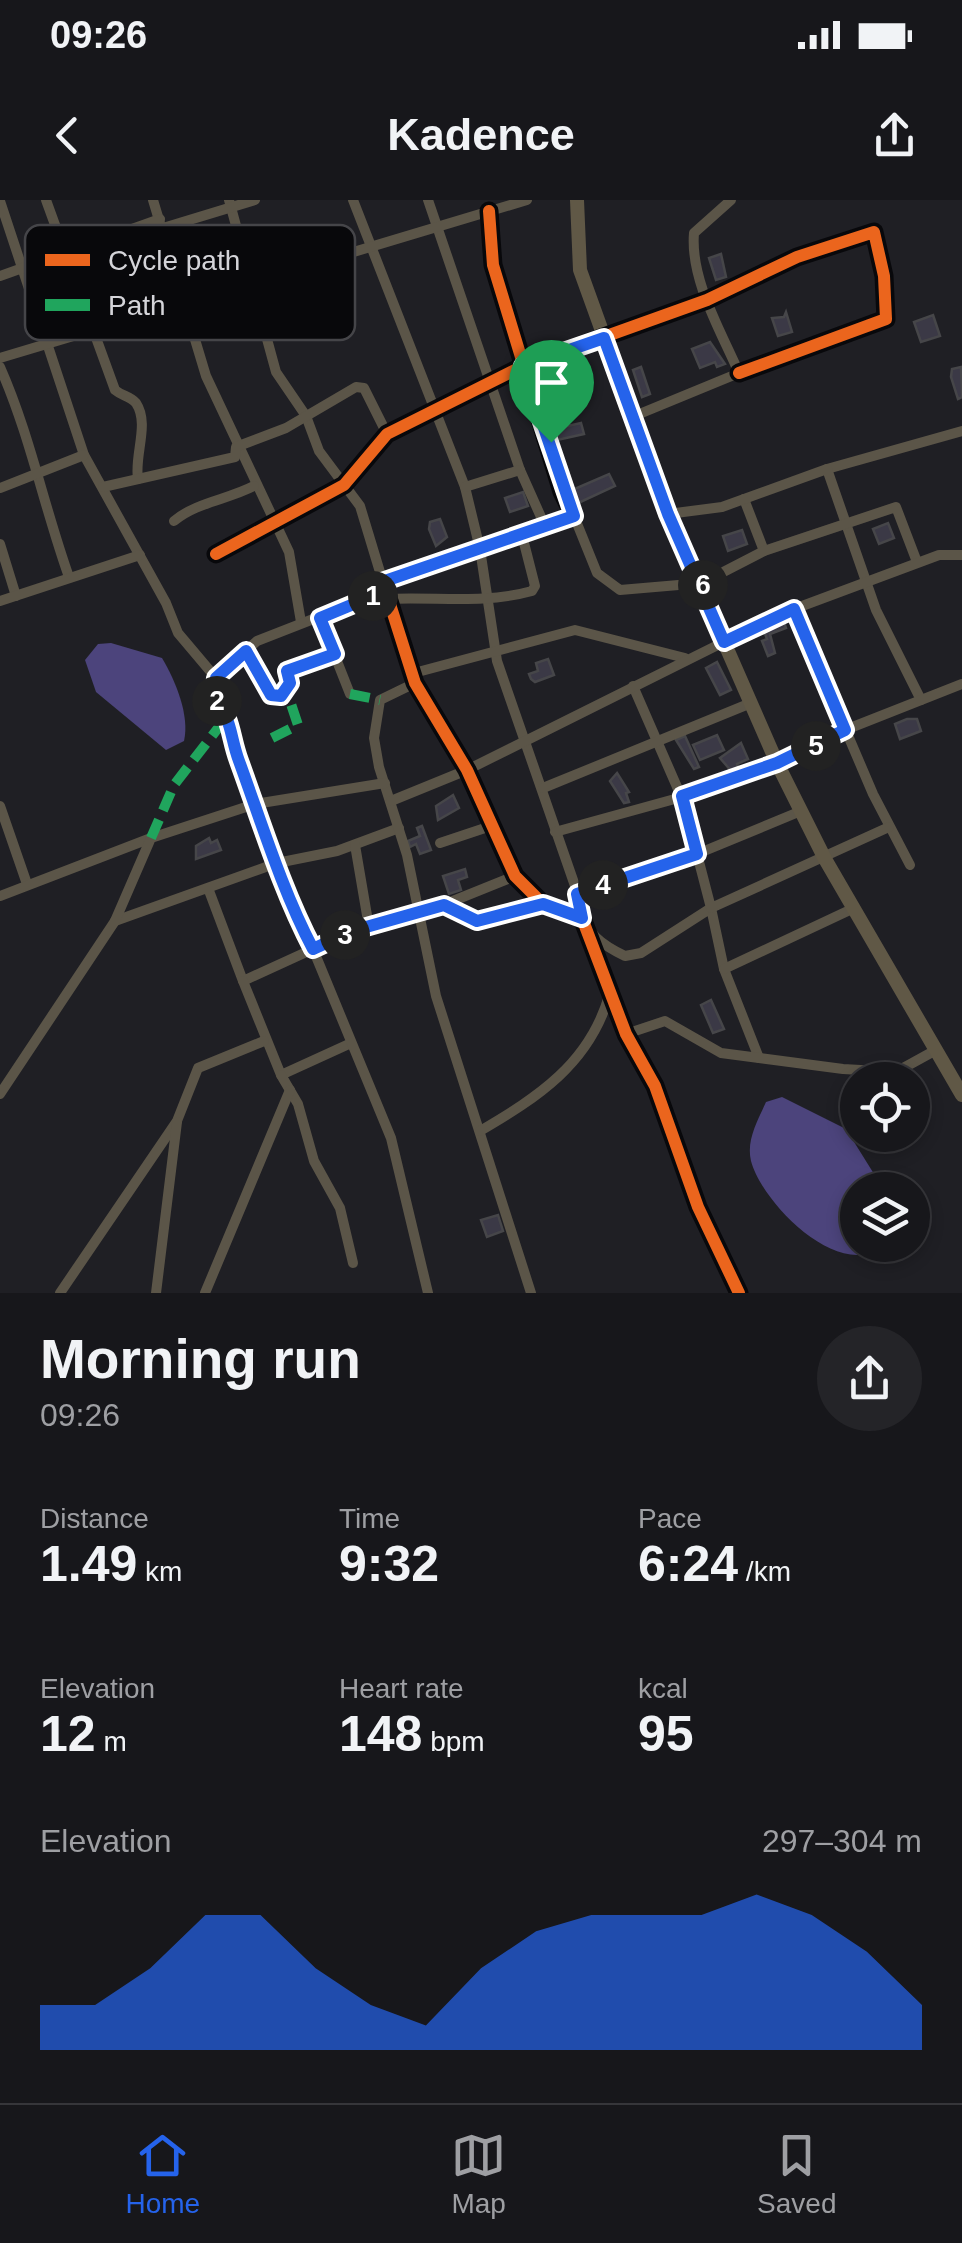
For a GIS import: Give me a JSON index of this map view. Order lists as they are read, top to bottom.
{
  "legend": ["Cycle path", "Path"],
  "page": {
    "status": "09:26",
    "header": "Kadence",
    "pins": [
      "6",
      "1",
      "2",
      "5",
      "4",
      "3"
    ],
    "heading": ["Morning run", "09:26"],
    "stats": [
      ["Distance", "1.49 km"],
      ["Time", "9:32"],
      ["Pace", "6:24 /km"],
      ["Elevation", "12 m"],
      ["Heart rate", "148 bpm"],
      ["kcal", "95"]
    ],
    "chart": ["Elevation", "297–304 m"],
    "tabs": ["Home", "Map", "Saved"]
  }
}
